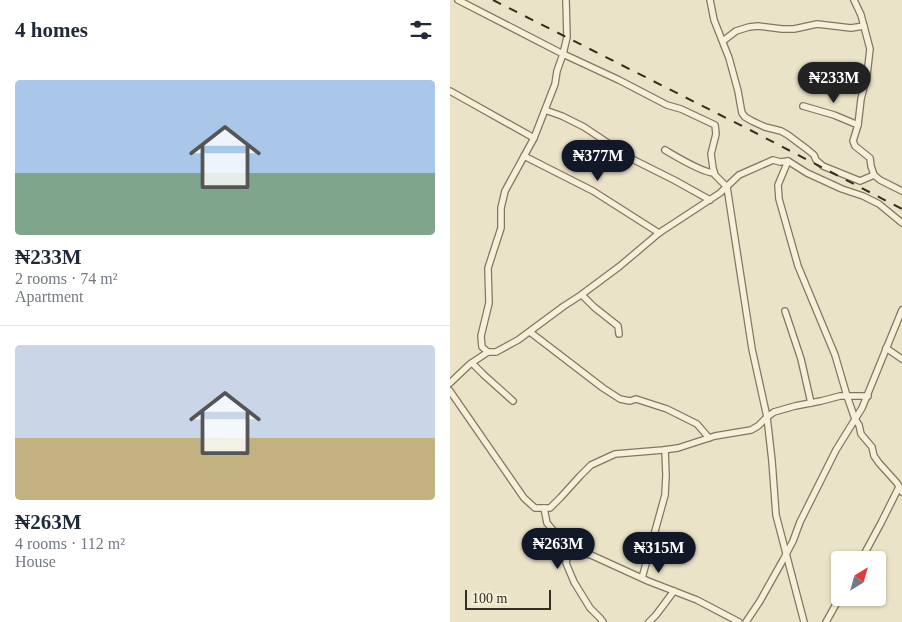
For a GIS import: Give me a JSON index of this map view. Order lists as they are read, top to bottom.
{
  "scale_bar": "100 m",
  "north": "top right",
  "page": {
    "heading": "4 homes",
    "list": [
      {
        "name": "₦233M",
        "note": "2 rooms · 74 m² · Apartment"
      },
      {
        "name": "₦263M",
        "note": "4 rooms · 112 m² · House"
      }
    ],
    "price": [
      "₦233M",
      "₦377M",
      "₦263M",
      "₦315M"
    ],
    "scale": "100 m"
  }
}
